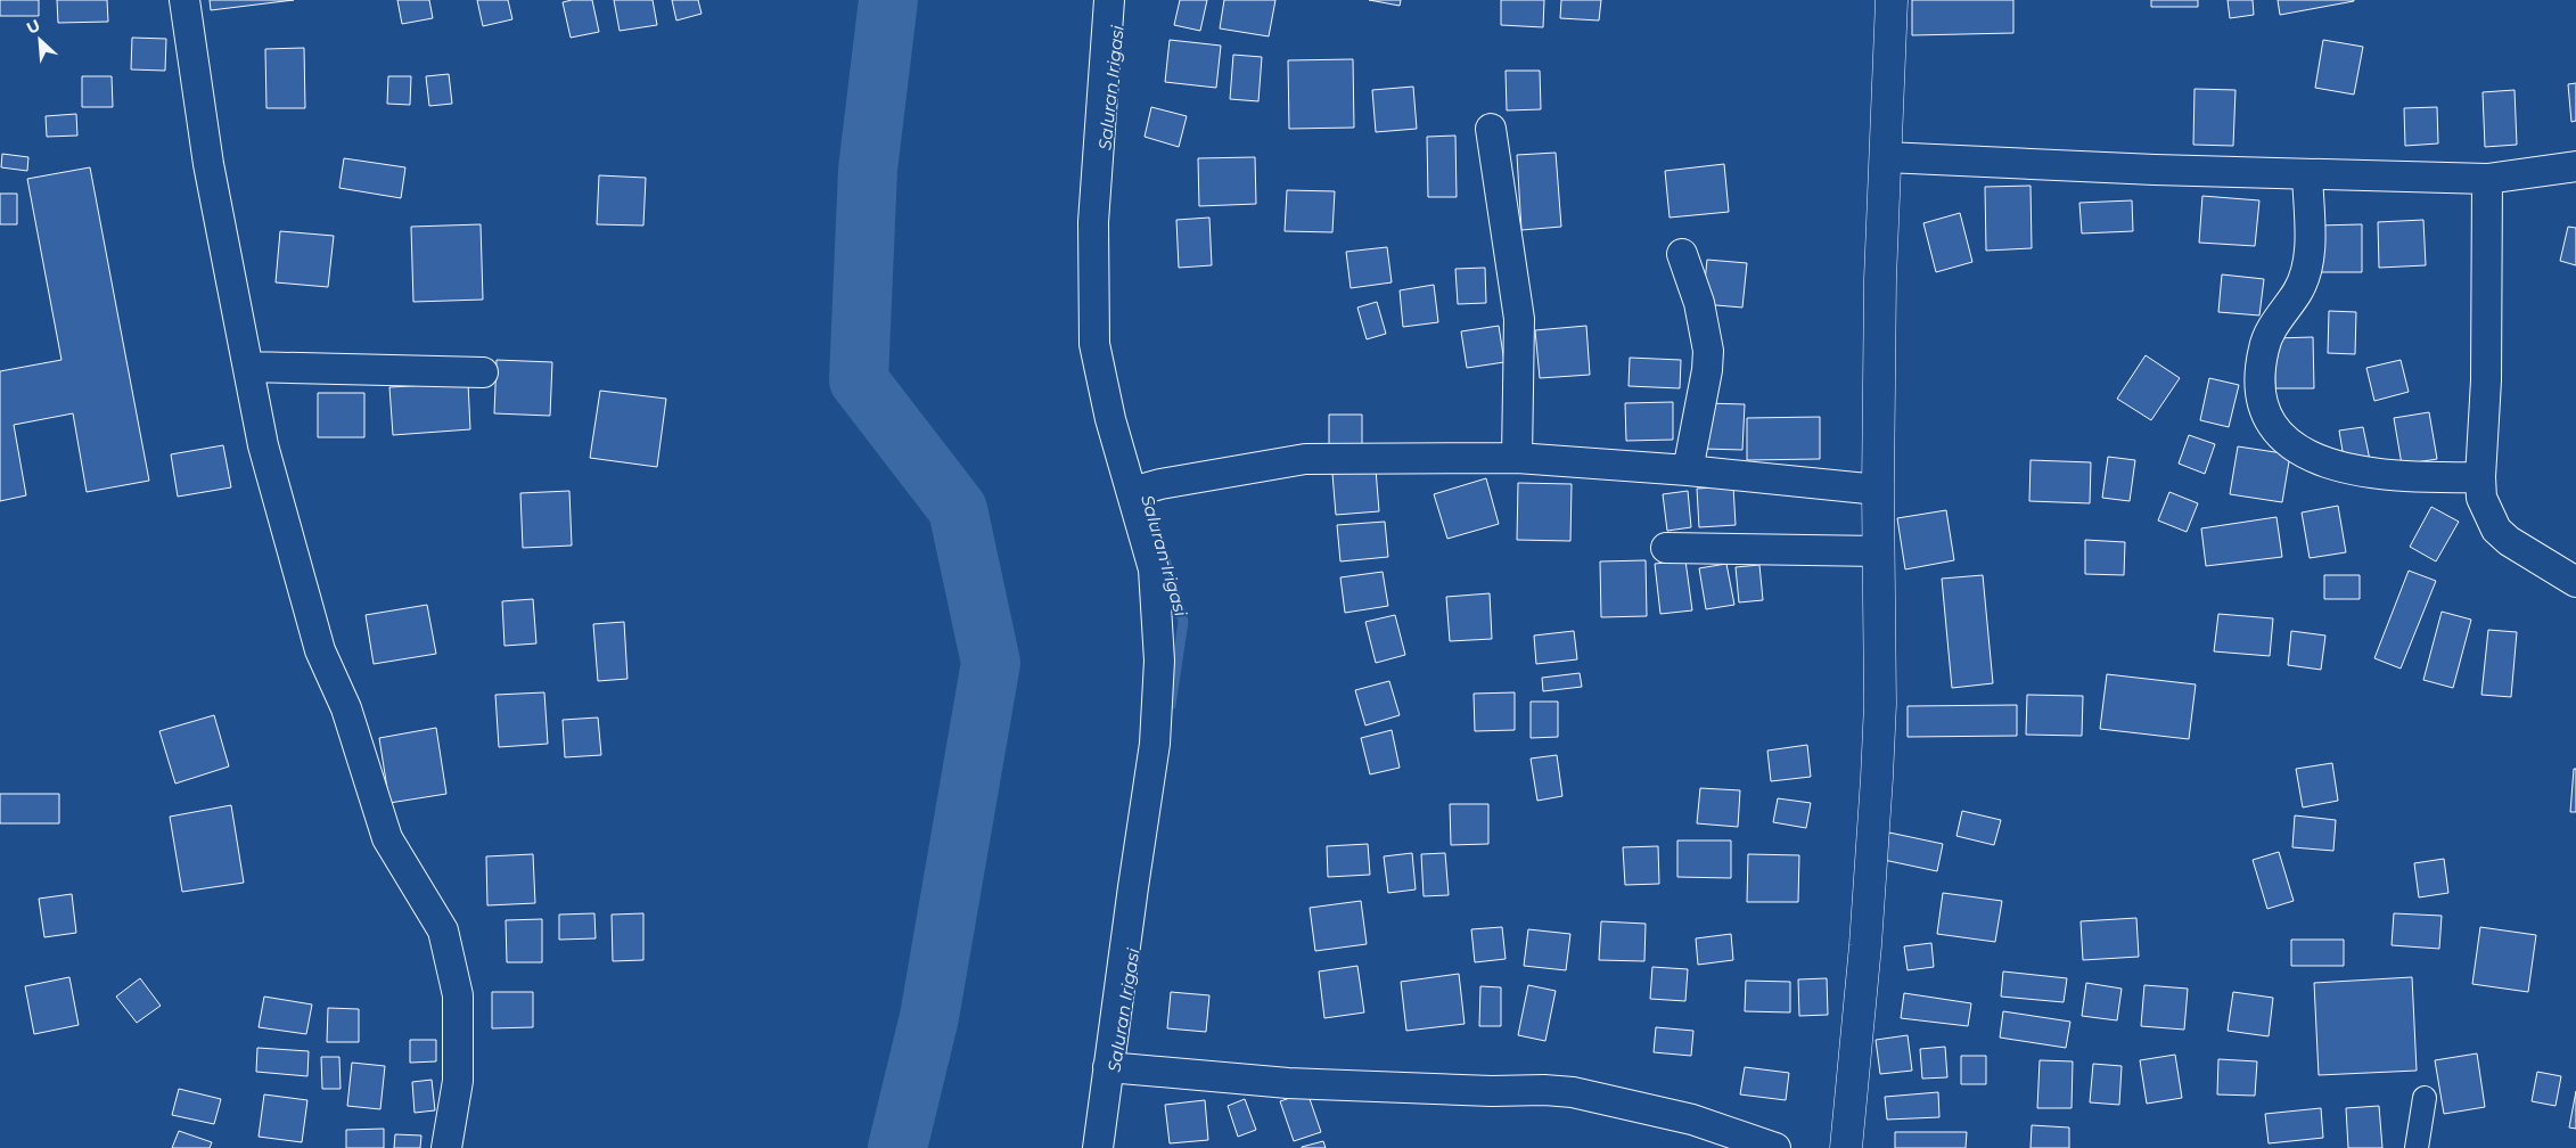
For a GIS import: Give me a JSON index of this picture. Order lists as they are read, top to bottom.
{
  "water": ["Saluran Irigasi"],
  "north": "top left"
}
